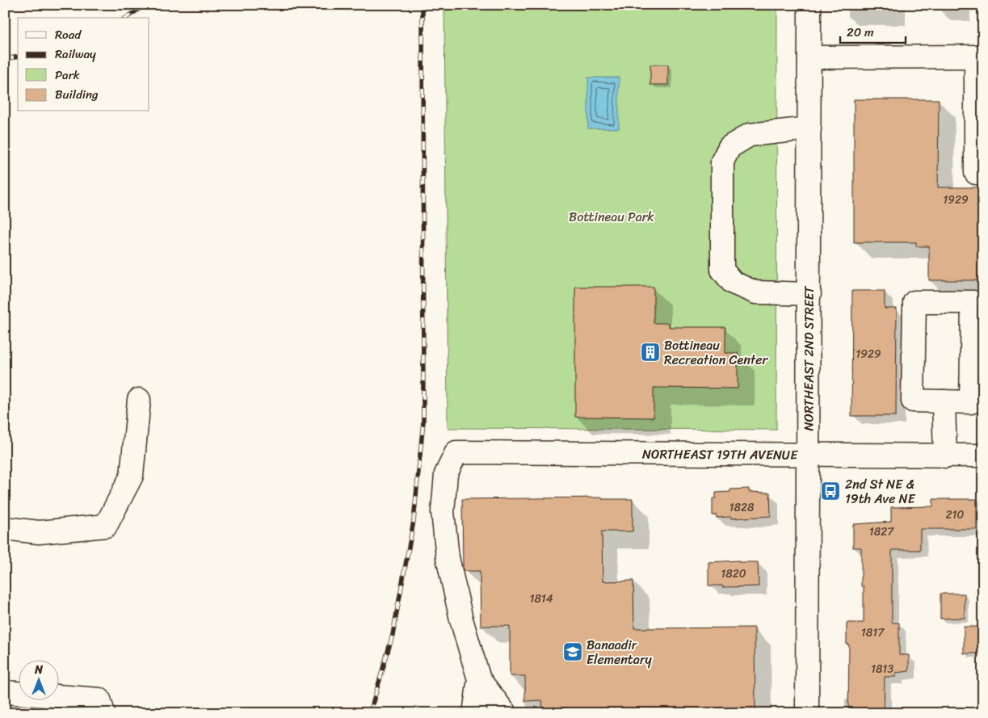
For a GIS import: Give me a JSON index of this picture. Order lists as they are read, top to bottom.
{
  "streets": {
    "street": ["NORTHEAST 2ND STREET", "NORTHEAST 19TH AVENUE"]
  },
  "crossings": [
    ["NORTHEAST 2ND STREET", "NORTHEAST 19TH AVENUE"]
  ],
  "parks": ["Bottineau Park"],
  "places": {
    "building": ["Bottineau Recreation Center"],
    "bus stop": ["2nd St NE & 19th Ave NE"],
    "school or university": ["Banaadir Elementary"]
  },
  "house_numbers": [
    "1929",
    "1929",
    "1828",
    "210",
    "1827",
    "1820",
    "1814",
    "1817",
    "1813"
  ],
  "legend": [
    "Road",
    "Railway",
    "Park",
    "Building"
  ],
  "scale_bar": "20 m",
  "north": "top"
}
